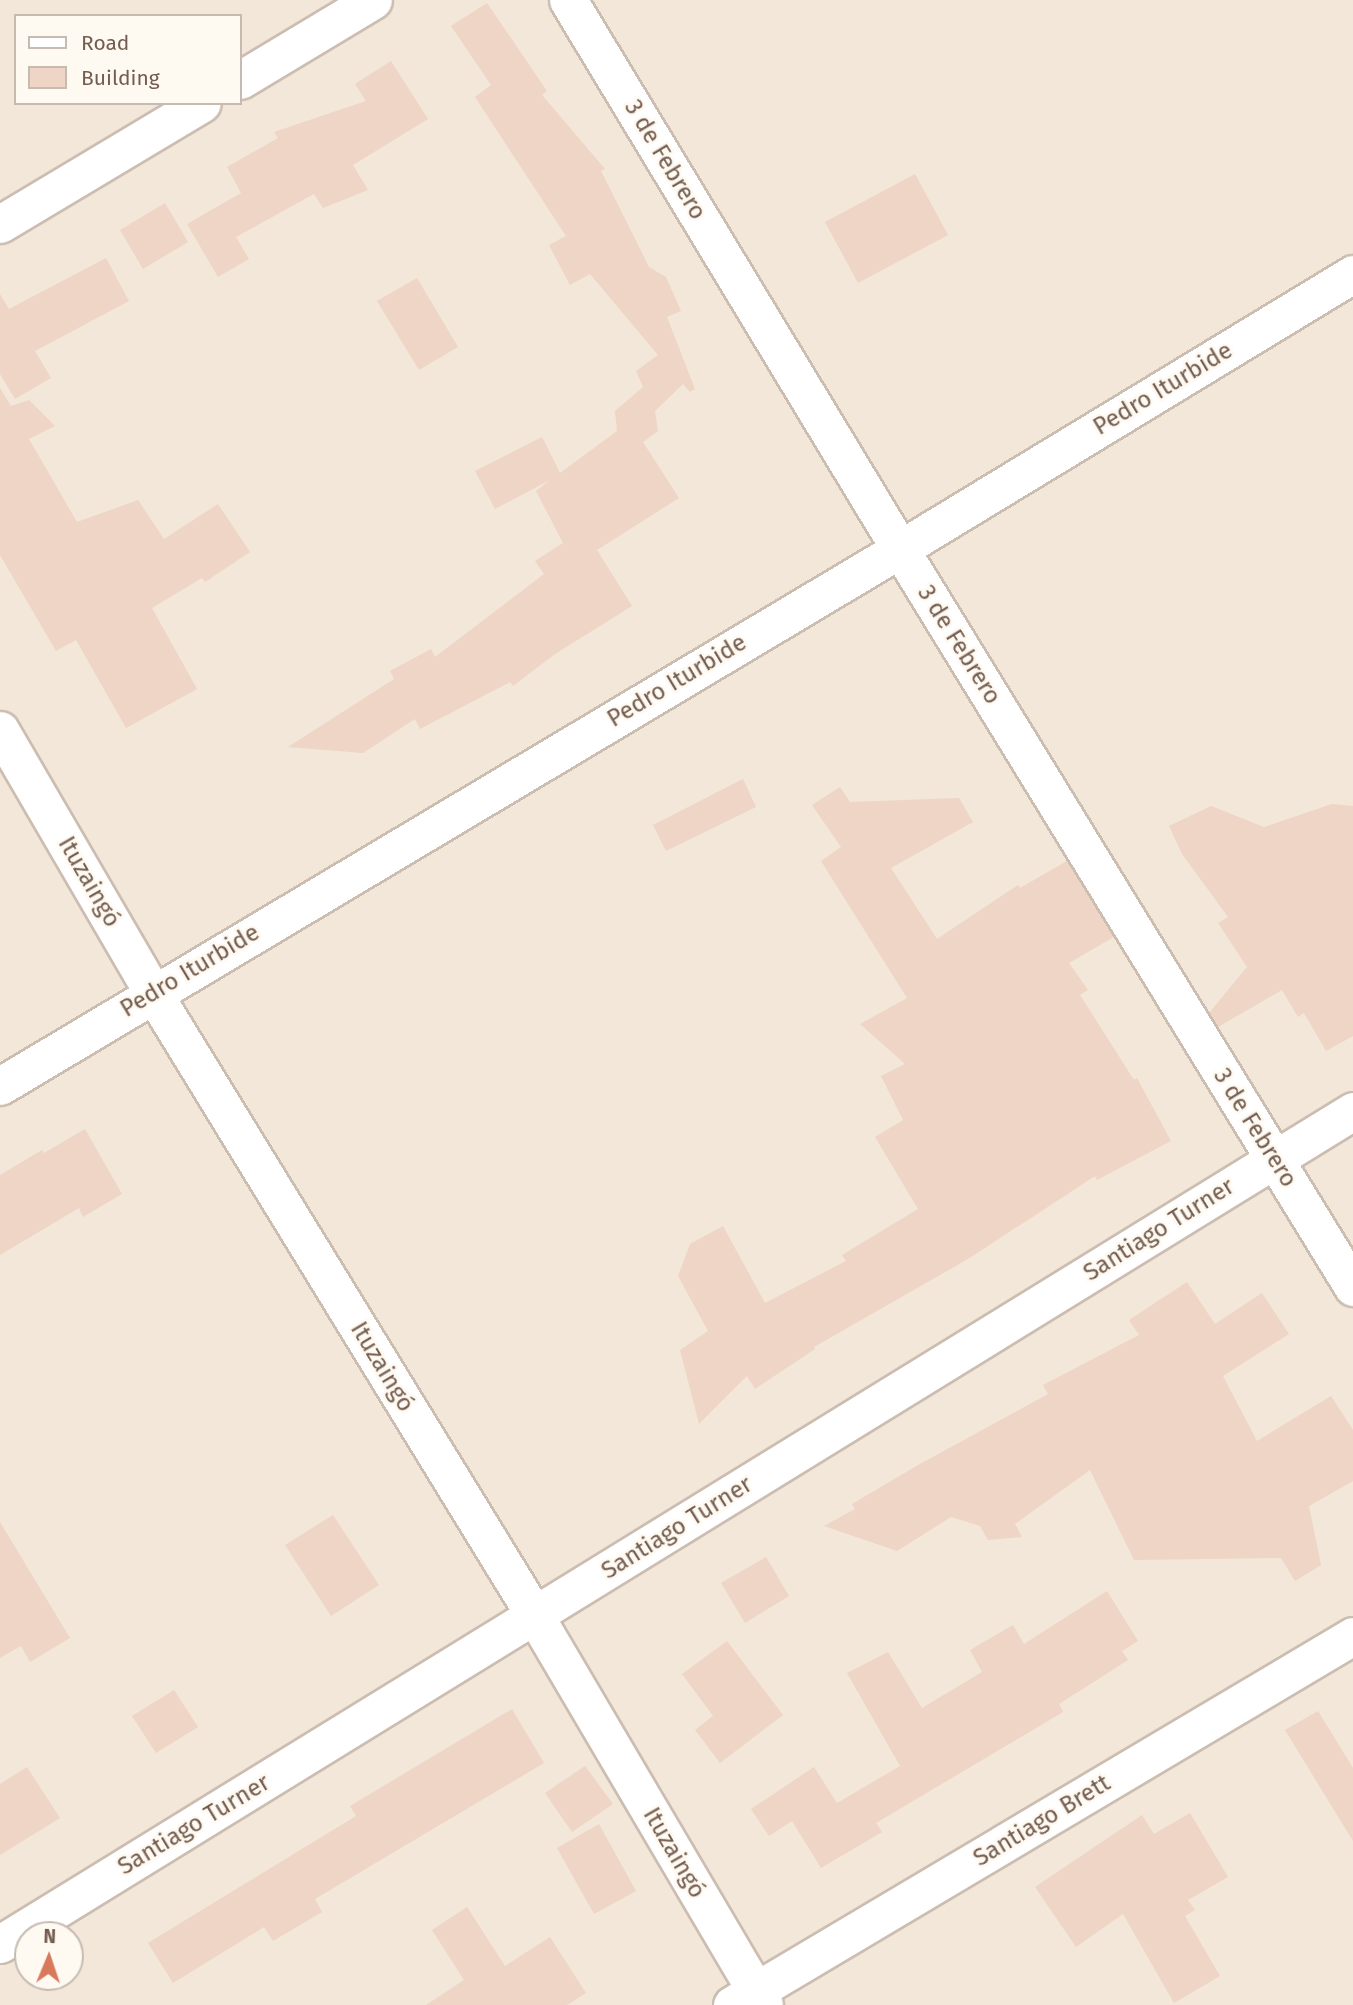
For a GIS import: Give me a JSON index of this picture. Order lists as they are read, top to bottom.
{
  "streets": {
    "street": [
      "3 de Febrero",
      "Pedro Iturbide",
      "Ituzaingó",
      "Santiago Turner",
      "Santiago Brett"
    ]
  },
  "crossings": [
    ["3 de Febrero", "Pedro Iturbide"],
    ["3 de Febrero", "Santiago Turner"],
    ["Pedro Iturbide", "Ituzaingó"],
    ["Ituzaingó", "Santiago Turner"],
    ["Ituzaingó", "Santiago Brett"]
  ],
  "legend": ["Road", "Building"],
  "north": "top"
}
